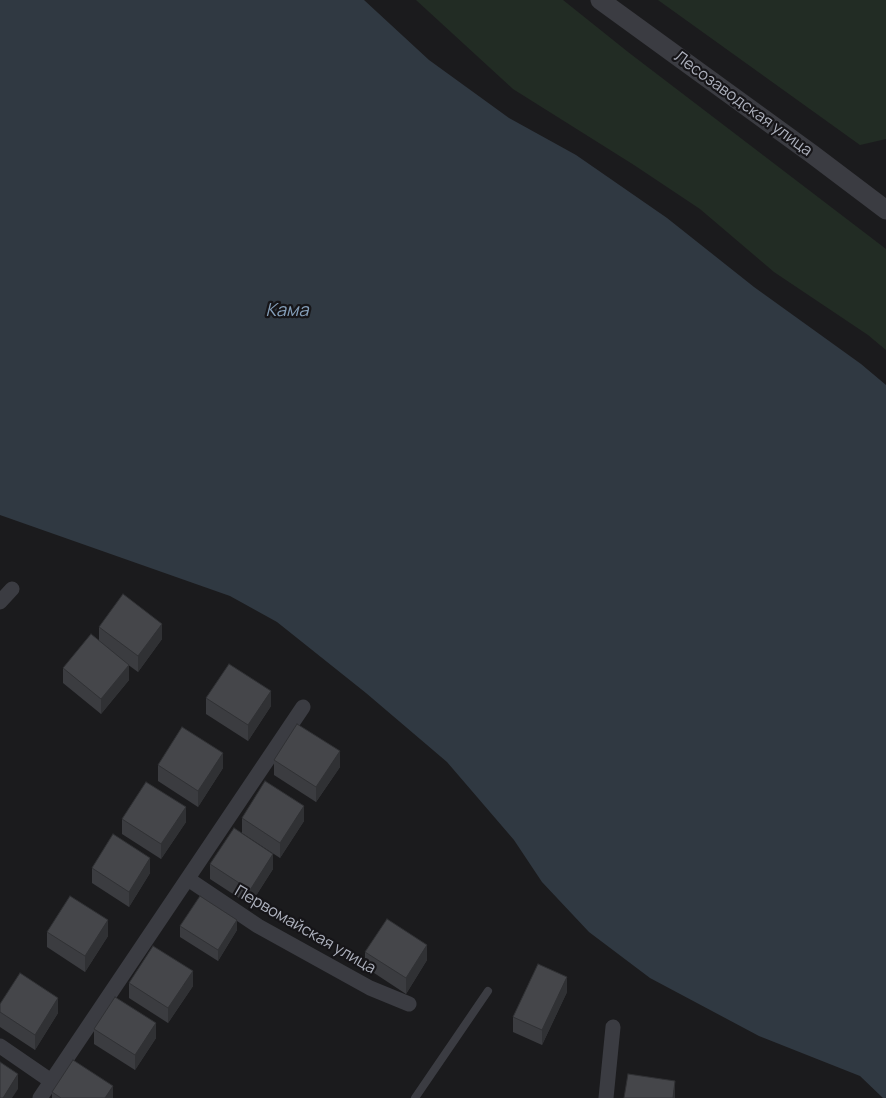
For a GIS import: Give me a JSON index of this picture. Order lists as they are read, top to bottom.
{
  "streets": {
    "street": ["Лесозаводская улица", "Первомайская улица"]
  },
  "water": ["Кама"]
}
